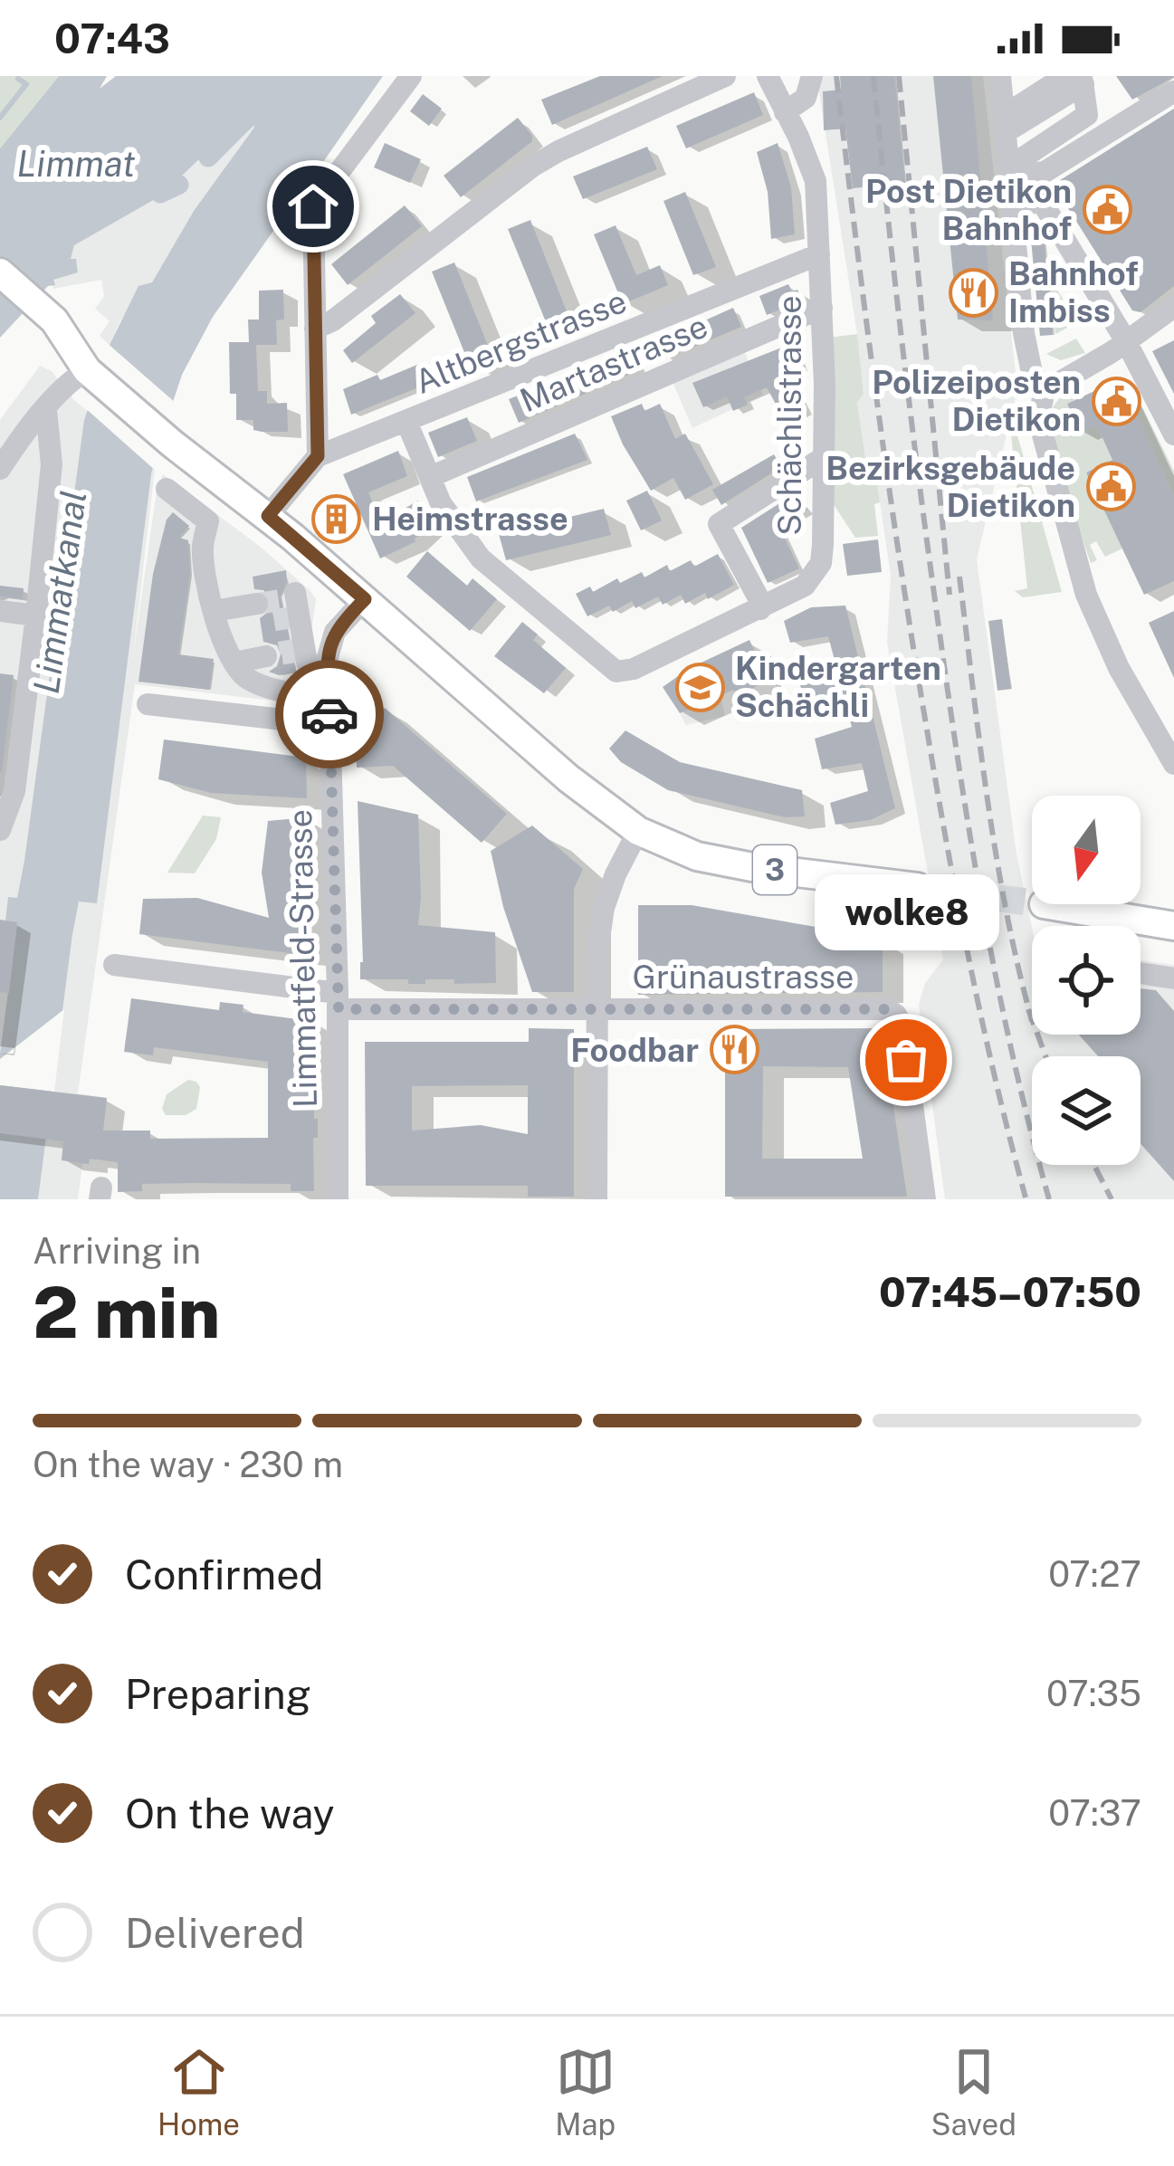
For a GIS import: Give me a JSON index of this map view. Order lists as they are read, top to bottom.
{
  "streets": {
    "main road": ["3"],
    "street": [
      "Altbergstrasse",
      "Martastrasse",
      "Schächlistrasse",
      "Limmatfeld-Strasse",
      "Grünaustrasse"
    ]
  },
  "crossings": [
    ["Altbergstrasse", "Schächlistrasse"],
    ["Altbergstrasse", "3"],
    ["Martastrasse", "Schächlistrasse"],
    ["3", "Limmatfeld-Strasse"],
    ["Limmatfeld-Strasse", "Grünaustrasse"]
  ],
  "water": ["Limmat", "Limmatkanal"],
  "places": {
    "public building": ["Post Dietikon Bahnhof", "Polizeiposten Dietikon", "Bezirksgebäude Dietikon"],
    "restaurant": ["Bahnhof Imbiss", "Foodbar"],
    "building": ["Heimstrasse"],
    "school or university": ["Kindergarten Schächli"],
    "other": ["wolke8"]
  },
  "north": "bottom",
  "page": {
    "status": "07:43",
    "bubble": "wolke8",
    "heading": ["2 min", "Arriving in", "07:45–07:50"],
    "bar": "On the way · 230 m",
    "list": [
      ["Confirmed", "07:27"],
      ["Preparing", "07:35"],
      ["On the way", "07:37"],
      "Delivered"
    ],
    "tabs": ["Home", "Map", "Saved"]
  }
}
